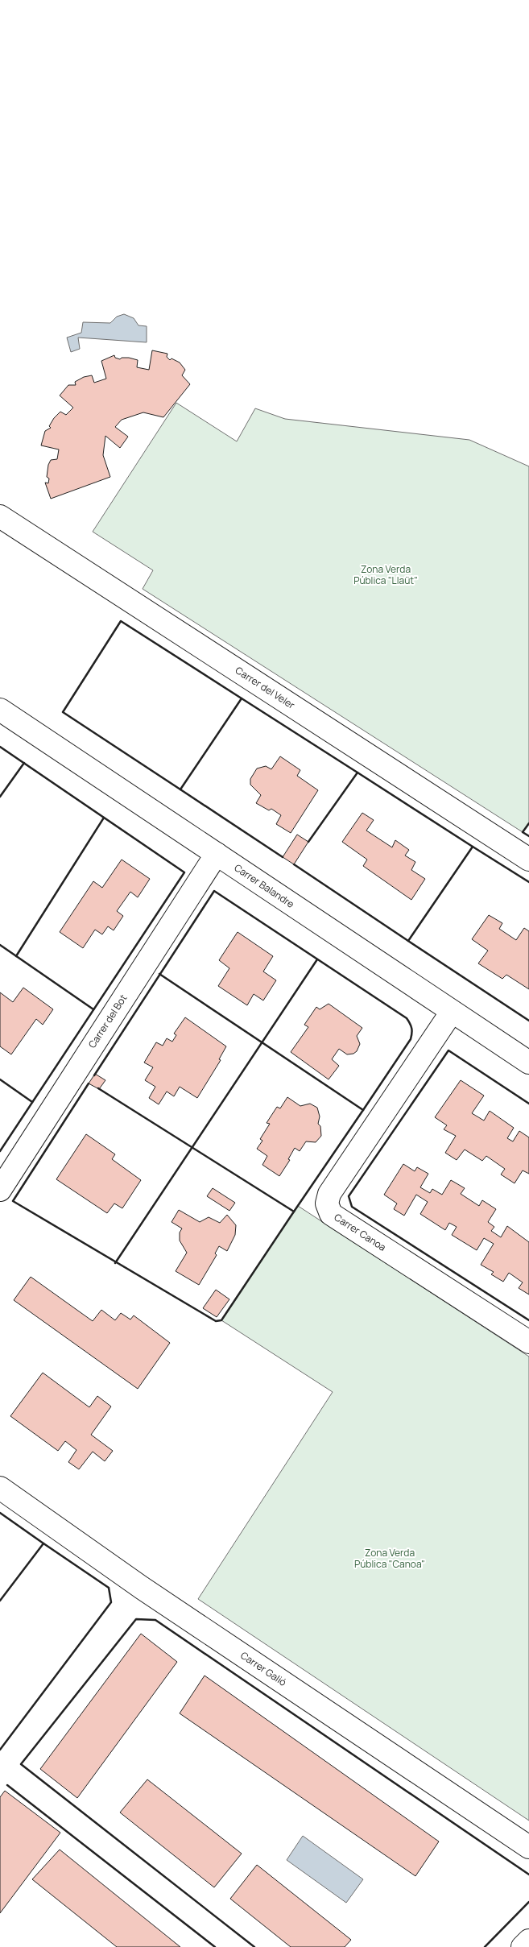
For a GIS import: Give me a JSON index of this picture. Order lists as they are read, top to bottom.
{
  "streets": {
    "street": [
      "Carrer del Veler",
      "Carrer Balandre",
      "Carrer del Bot",
      "Carrer Canoa",
      "Carrer Galió"
    ]
  },
  "crossings": [
    ["Carrer Balandre", "Carrer del Bot"],
    ["Carrer Balandre", "Carrer Canoa"]
  ],
  "parks": ["Zona Verda Pública \"Llaüt\"", "Zona Verda Pública \"Canoa\""]
}
